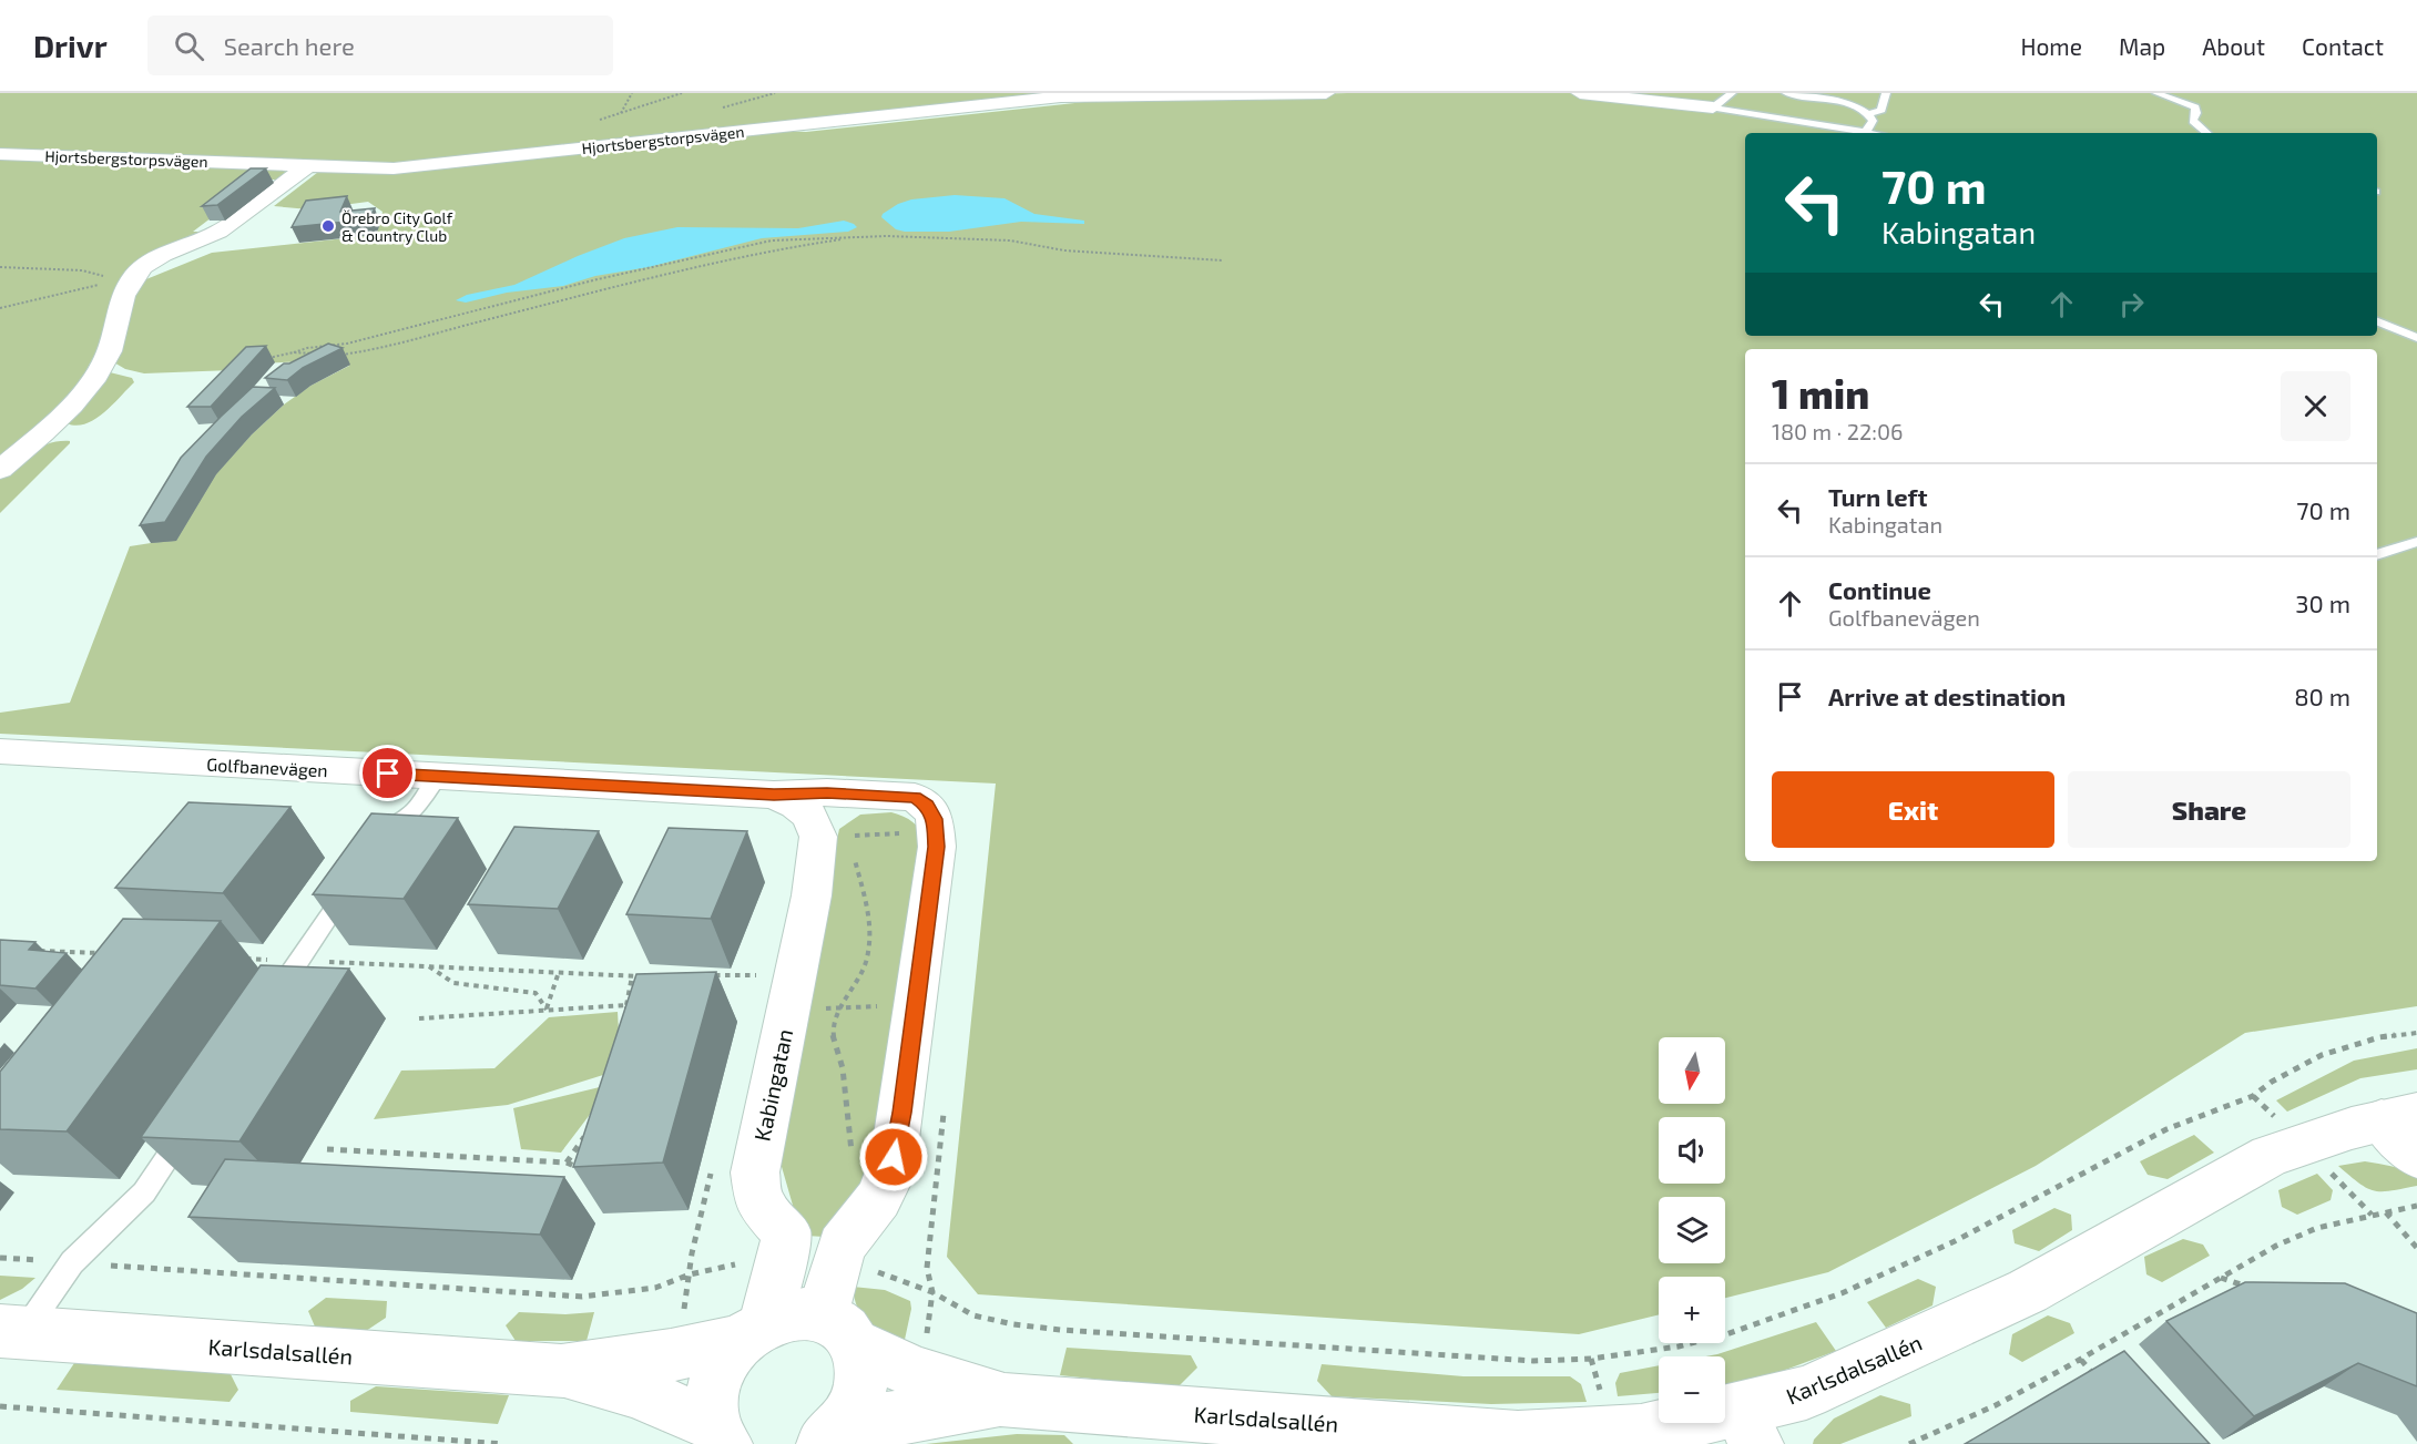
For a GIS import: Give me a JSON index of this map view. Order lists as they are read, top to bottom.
{
  "streets": {
    "street": [
      "Hjortsbergstorpsvägen",
      "Golfbanevägen",
      "Kabingatan",
      "Karlsdalsallén"
    ]
  },
  "crossings": [
    ["Kabingatan", "Karlsdalsallén"]
  ],
  "places": ["Örebro City Golf & Country Club"],
  "north": "bottom",
  "page": {
    "header": "Drivr",
    "search": "Search here",
    "nav": [
      "Home",
      "Map",
      "About",
      "Contact"
    ],
    "turn": ["70 m", "Kabingatan"],
    "heading": ["1 min", "180 m · 22:06"],
    "list": [
      {
        "name": "Turn left",
        "note": "Kabingatan",
        "value": "70 m"
      },
      {
        "name": "Continue",
        "note": "Golfbanevägen",
        "value": "30 m"
      },
      {
        "name": "Arrive at destination",
        "value": "80 m"
      }
    ],
    "buttons": ["Exit", "Share"],
    "map_buttons": ["+", "−"]
  }
}
